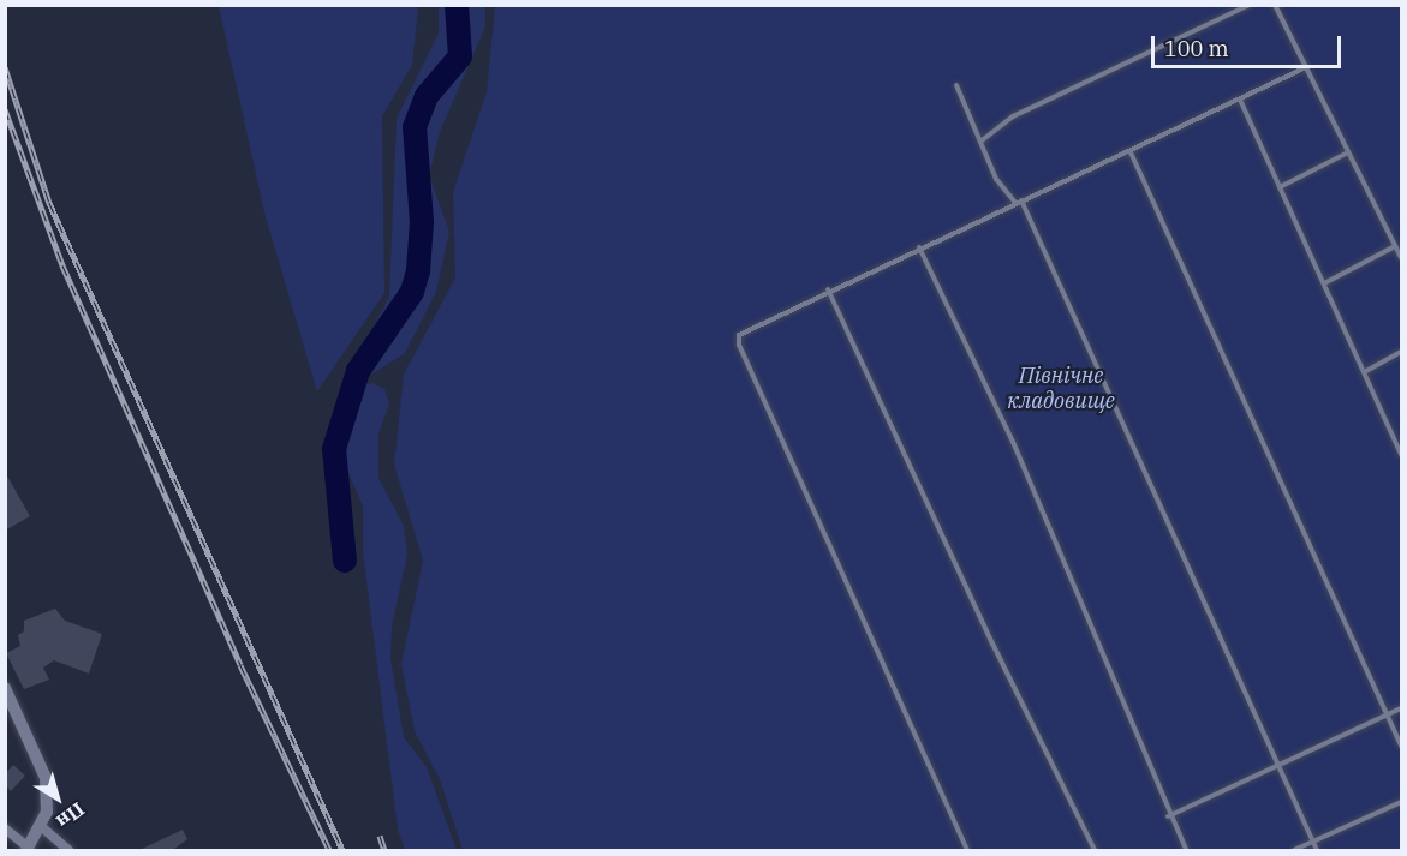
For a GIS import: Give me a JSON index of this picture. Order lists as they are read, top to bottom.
{
  "parks": ["Північне кладовище"],
  "scale_bar": "100 m",
  "north": "bottom right"
}
